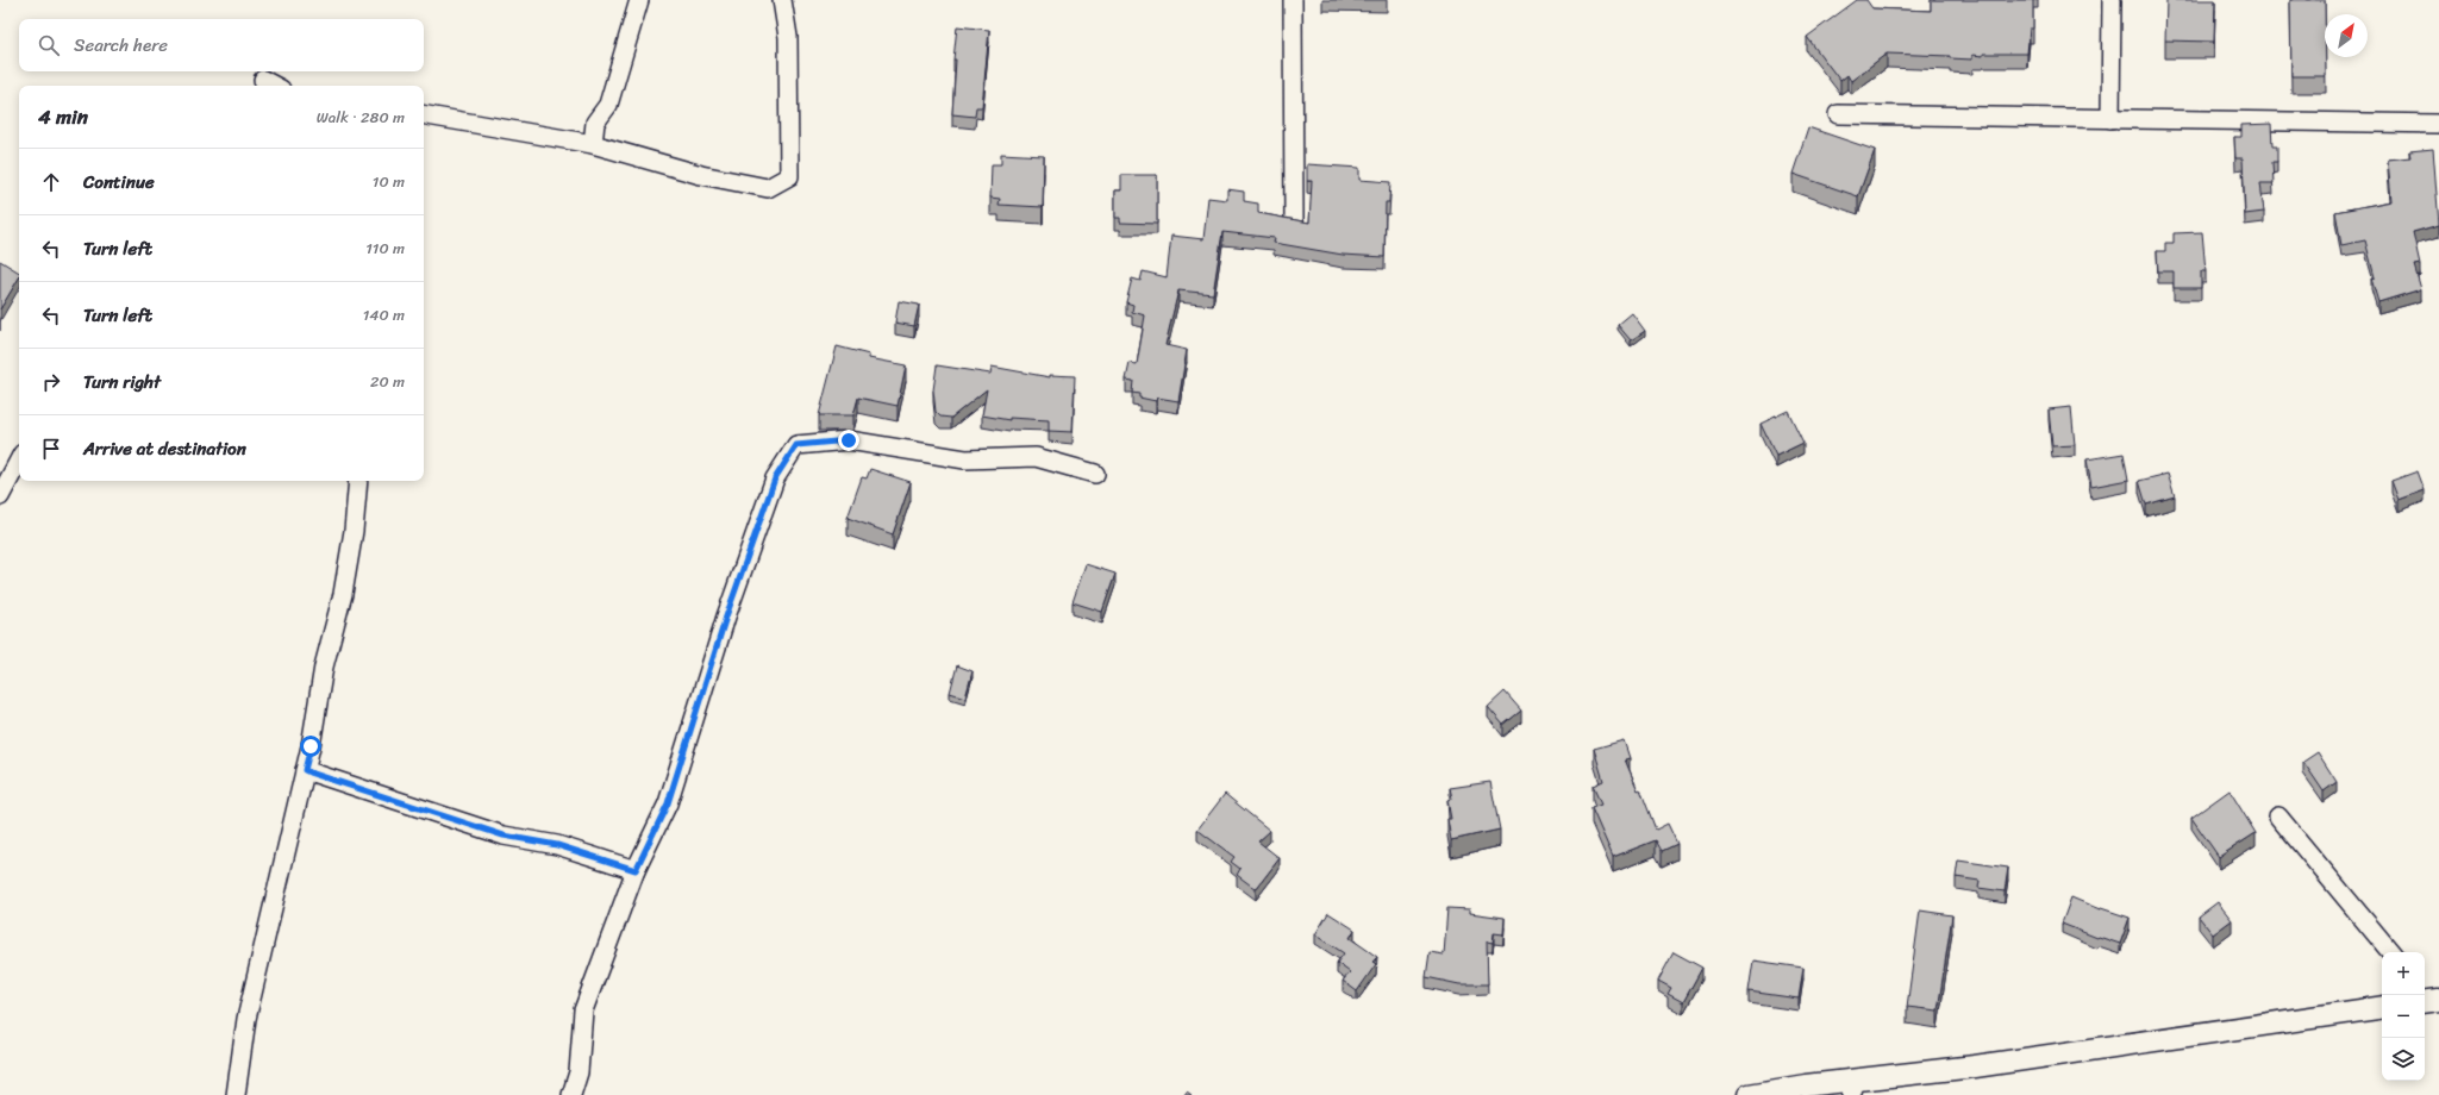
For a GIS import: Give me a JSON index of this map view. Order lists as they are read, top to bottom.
{
  "north": "top right",
  "page": {
    "search": "Search here",
    "heading": ["4 min", "Walk · 280 m"],
    "list": [
      ["Continue", "10 m"],
      ["Turn left", "110 m"],
      ["Turn left", "140 m"],
      ["Turn right", "20 m"],
      "Arrive at destination"
    ],
    "map_buttons": ["+", "−"]
  }
}
